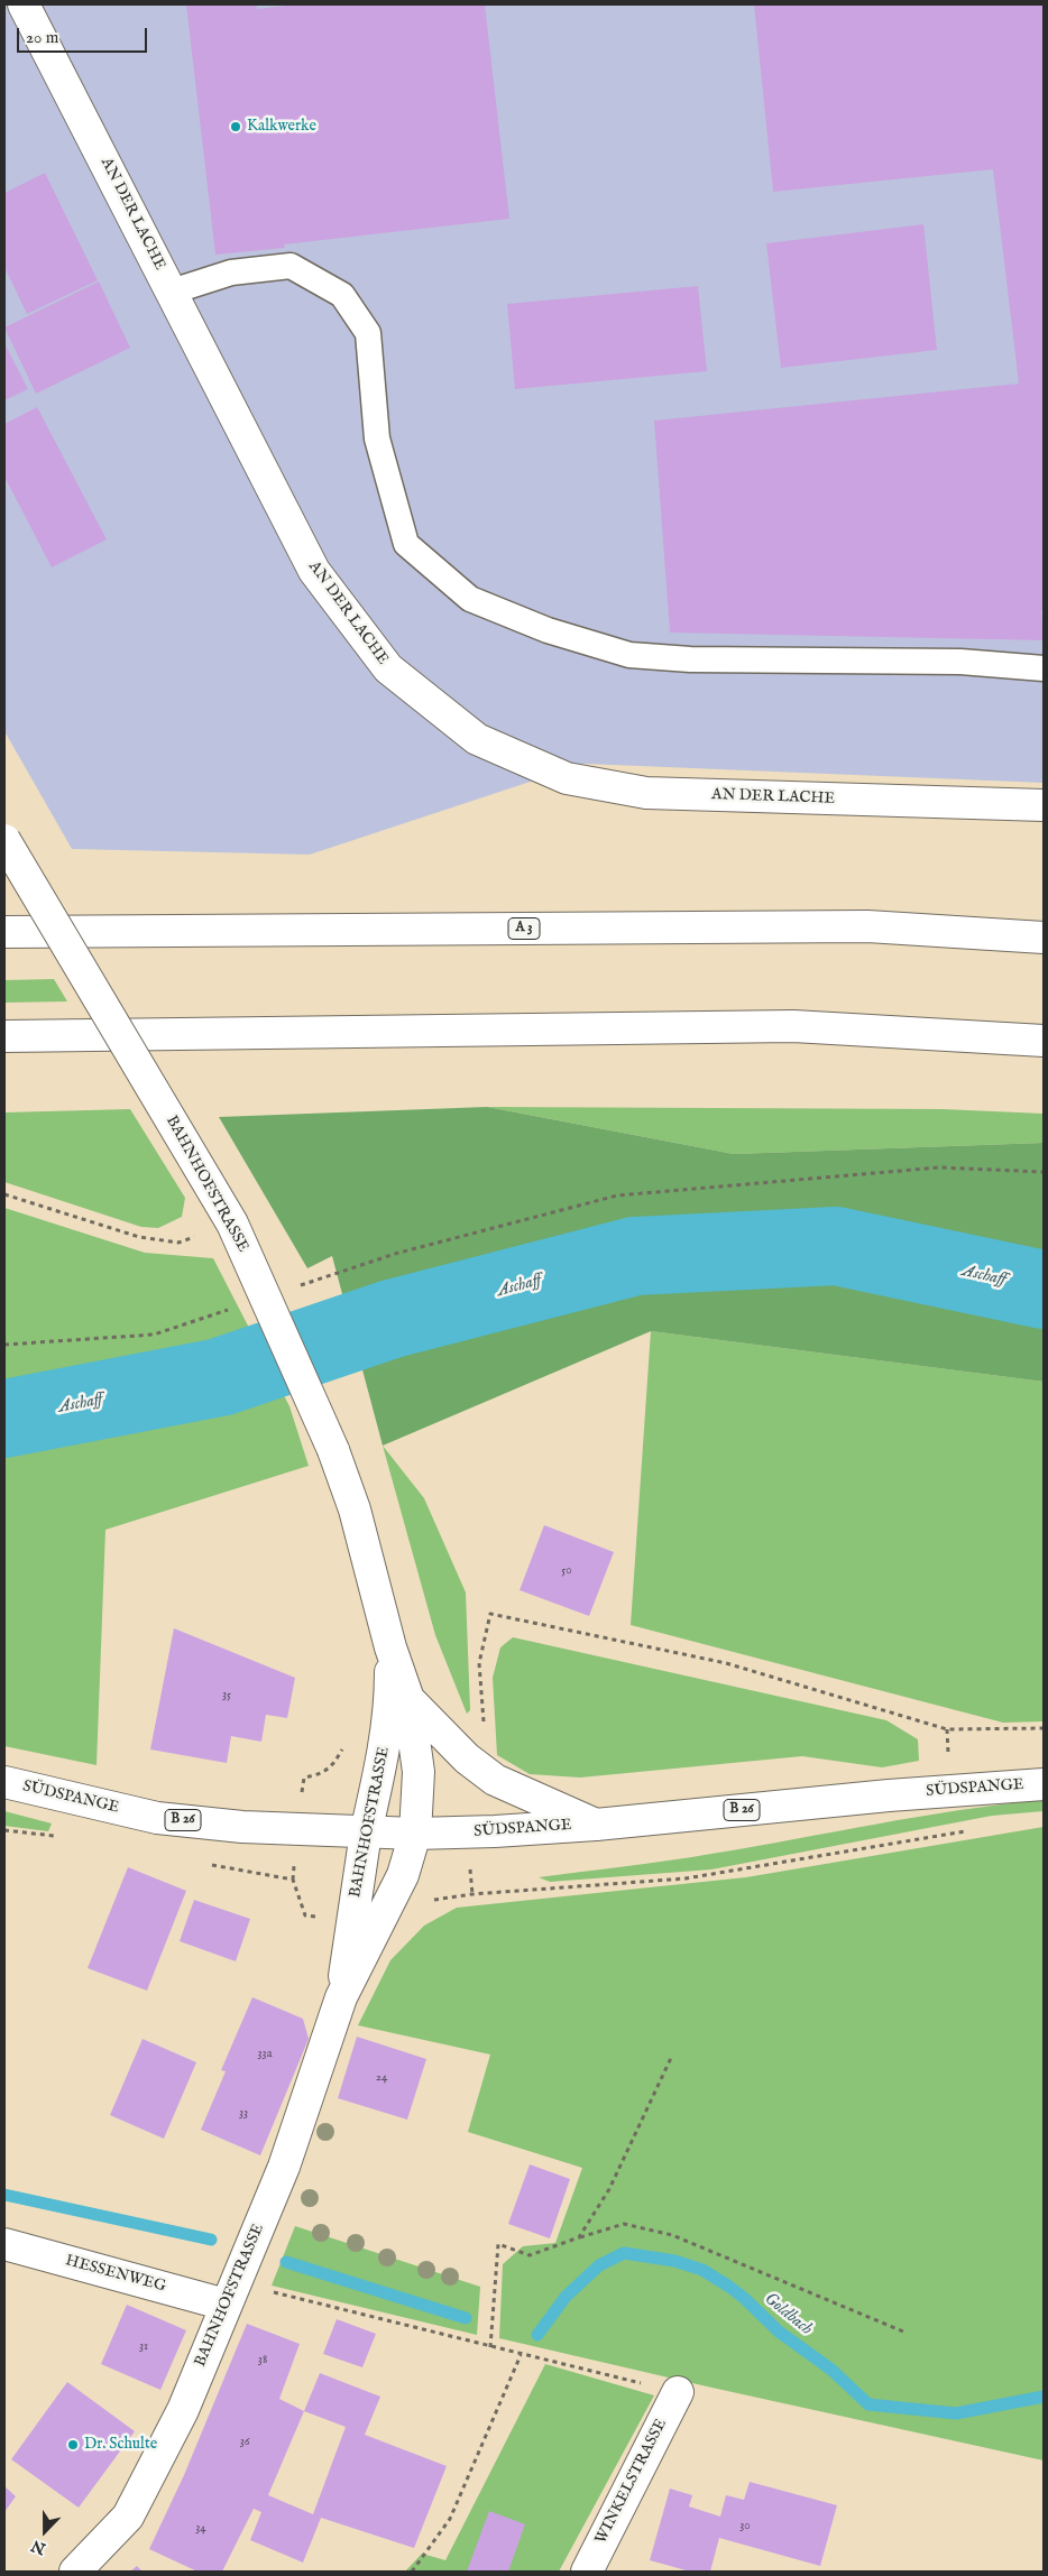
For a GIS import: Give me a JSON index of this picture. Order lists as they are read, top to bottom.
{
  "streets": {
    "main road": [
      "AN DER LACHE",
      "A 3",
      "BAHNHOFSTRASSE",
      "SÜDSPANGE",
      "B 26",
      "HESSENWEG",
      "WINKELSTRASSE"
    ]
  },
  "crossings": [
    ["BAHNHOFSTRASSE", "SÜDSPANGE"],
    ["BAHNHOFSTRASSE", "HESSENWEG"]
  ],
  "water": ["Aschaff", "Goldbach"],
  "places": ["Kalkwerke", "Dr. Schulte"],
  "house_numbers": [
    "50",
    "35",
    "33a",
    "24",
    "33",
    "31",
    "38",
    "36",
    "30",
    "34"
  ],
  "scale_bar": "20 m",
  "north": "bottom"
}
